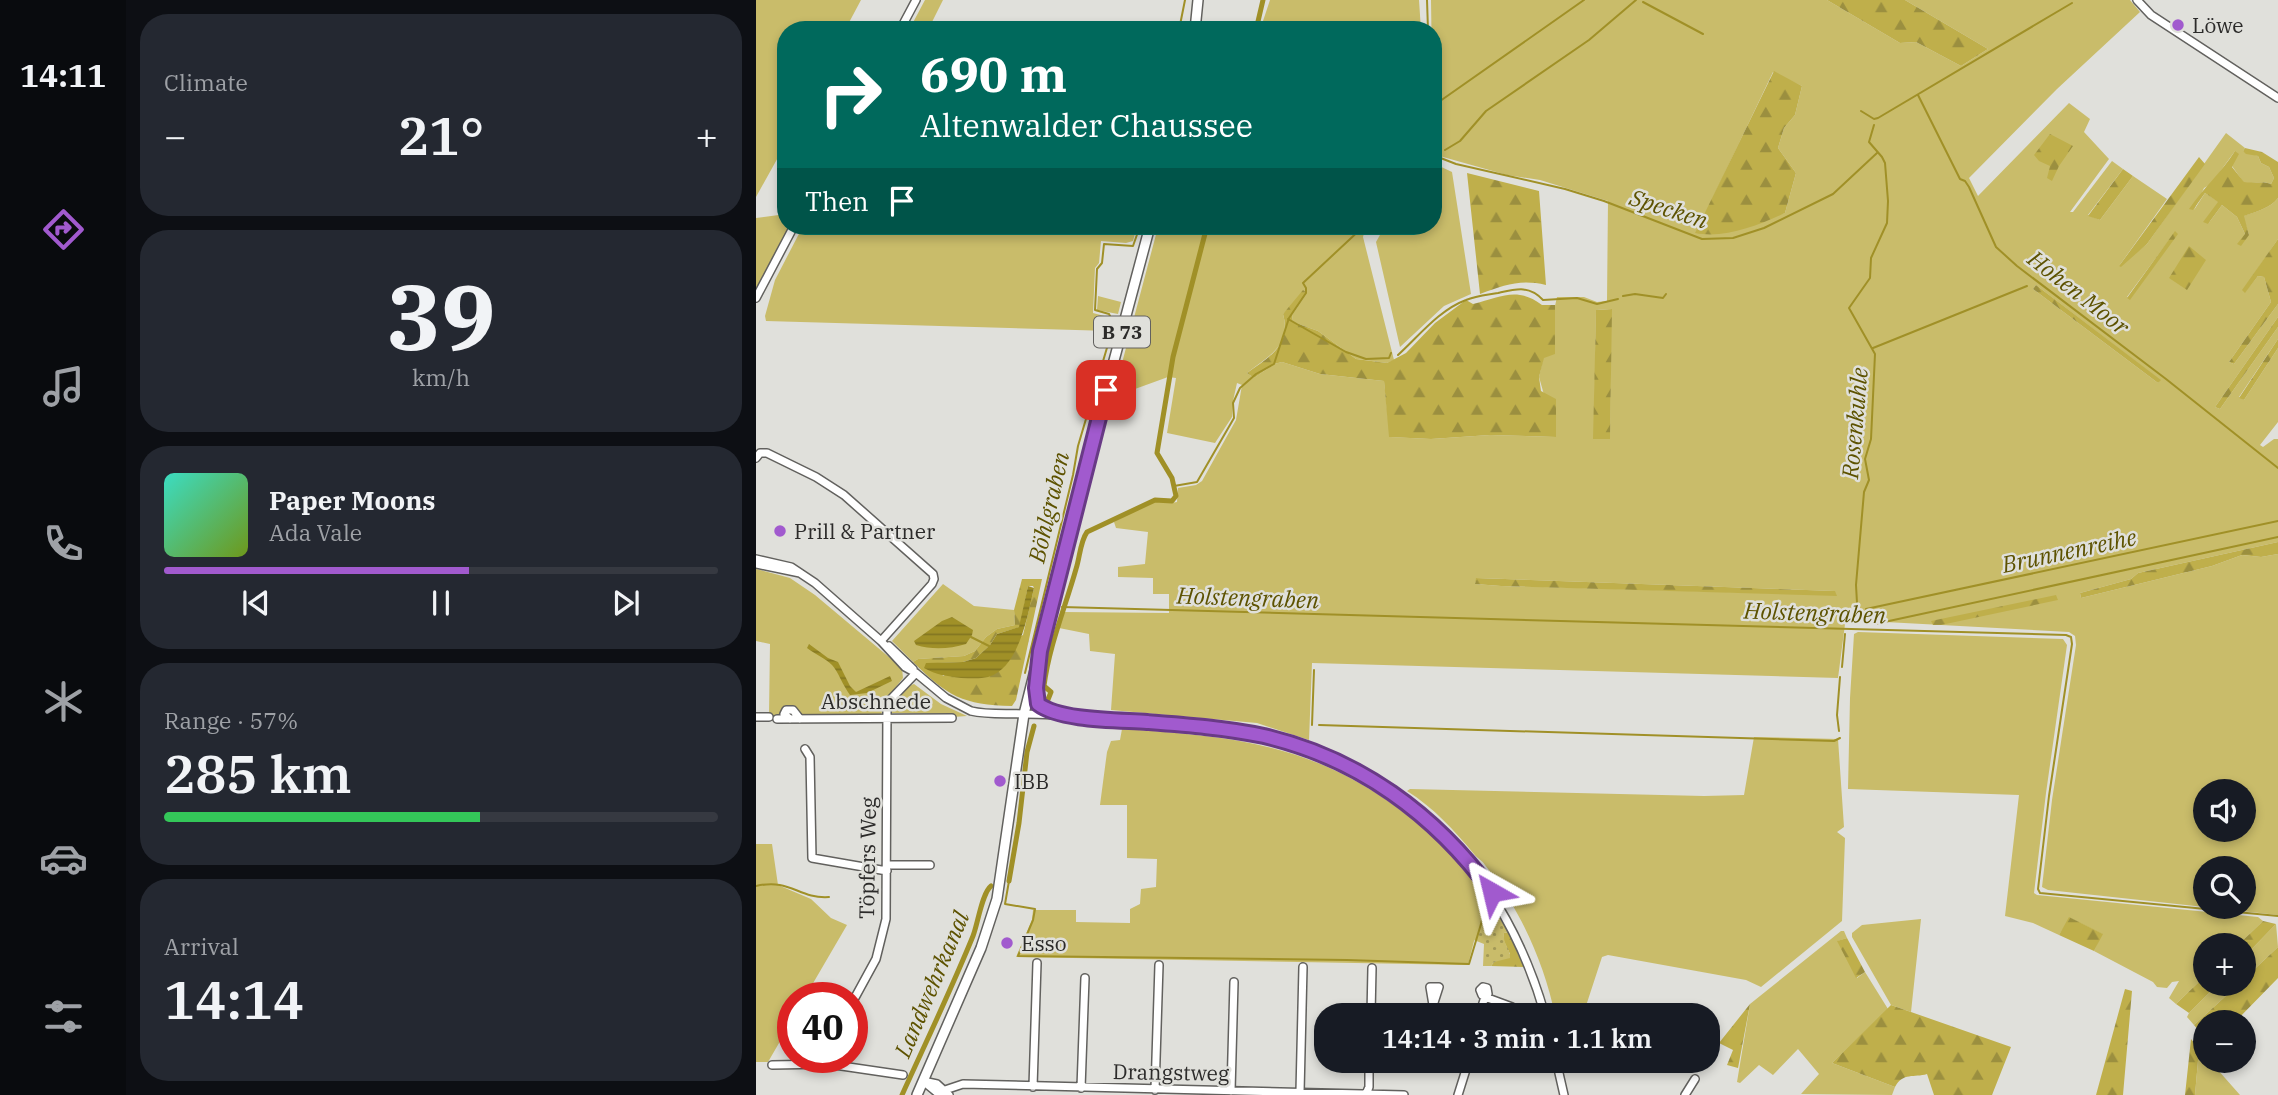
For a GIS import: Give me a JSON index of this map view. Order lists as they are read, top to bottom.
{
  "streets": {
    "main road": ["B 73"],
    "street": ["Abschnede", "Töpfers Weg", "Drangstweg"]
  },
  "crossings": [
    ["Abschnede", "Töpfers Weg"]
  ],
  "water": [
    "Specken",
    "Hohen Moor",
    "Rosenkuhle",
    "Böhlgraben",
    "Brunnenreihe",
    "Holstengraben",
    "Landwehrkanal"
  ],
  "places": [
    "Löwe",
    "Prill & Partner",
    "IBB",
    "Esso"
  ],
  "page": {
    "tabs": "14:11",
    "tile": [
      "Climate",
      ["39", "km/h"],
      ["Range · 57%", "285 km"],
      ["Arrival", "14:14"]
    ],
    "turn": ["690 m", "Altenwalder Chaussee"],
    "heat": ["−", "21°", "+"],
    "then": "Then",
    "song": ["Paper Moons", "Ada Vale"],
    "map_buttons": ["+", "−"],
    "limit": "40",
    "trip": "14:14 · 3 min · 1.1 km"
  }
}
